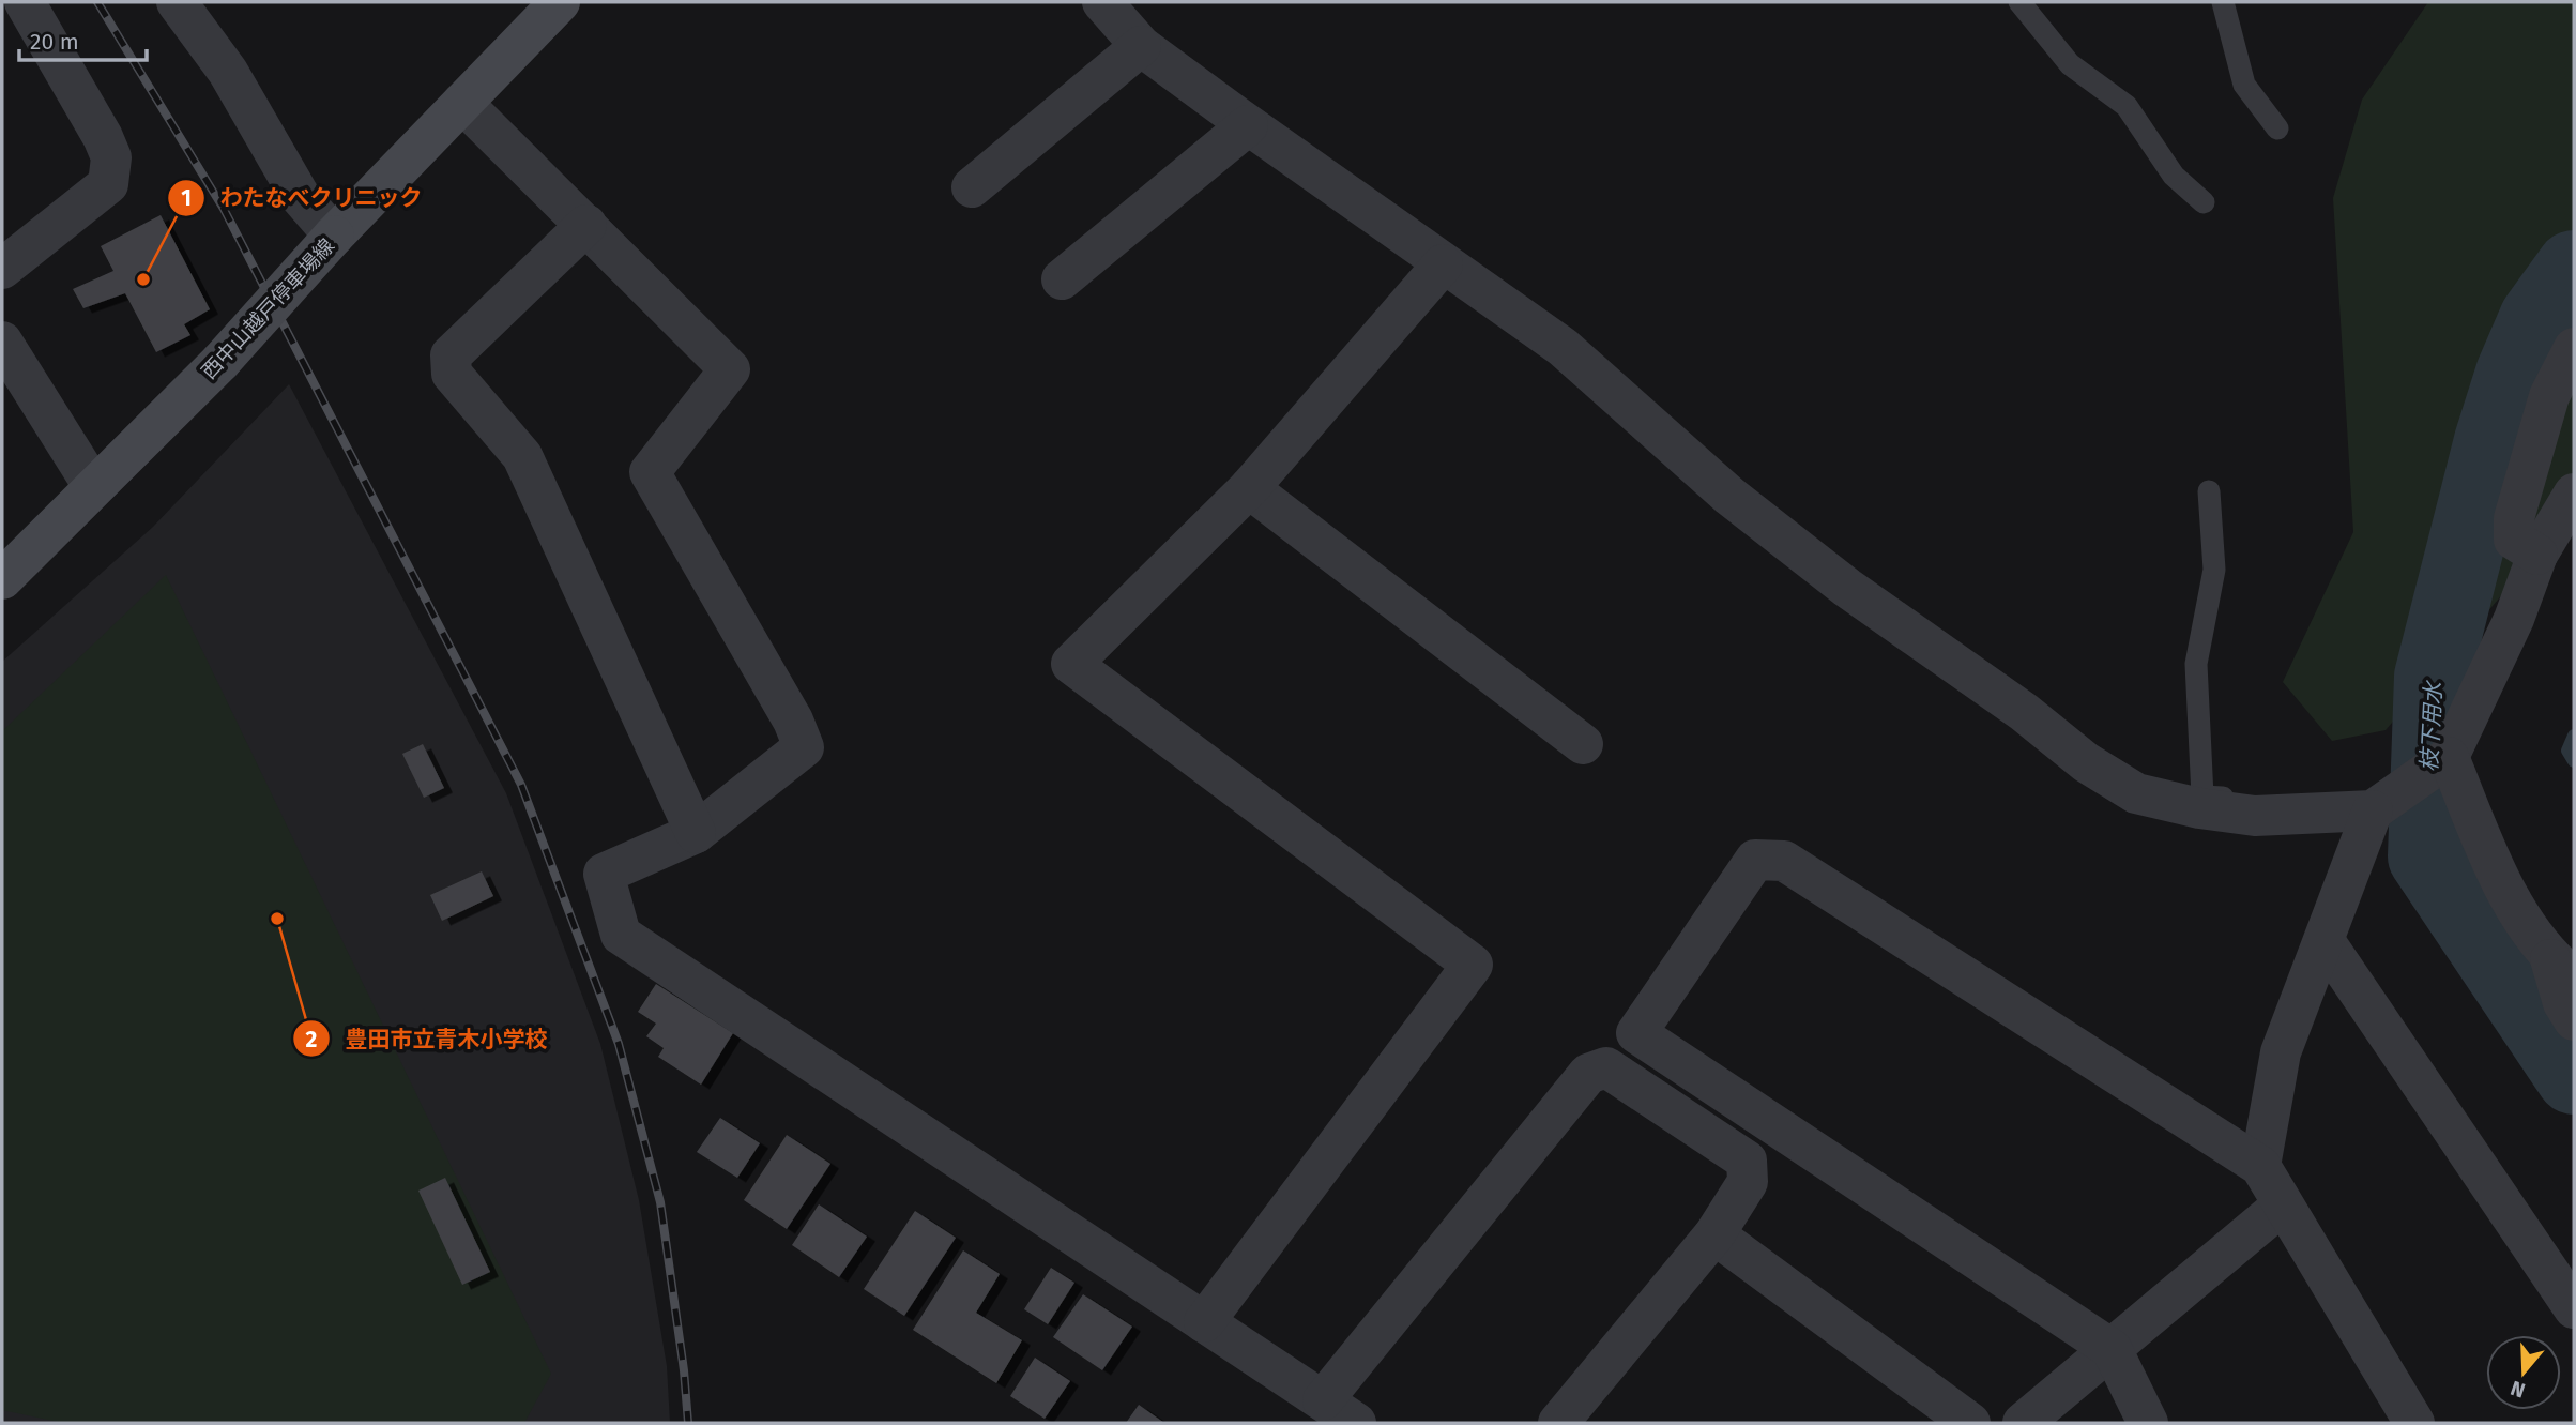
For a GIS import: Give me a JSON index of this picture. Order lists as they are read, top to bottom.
{
  "streets": {
    "main road": ["西中山越戸停車場線"]
  },
  "water": ["枝下用水"],
  "places": ["わたなべクリニック", "豊田市立青木小学校"],
  "scale_bar": "20 m",
  "north": "bottom"
}
